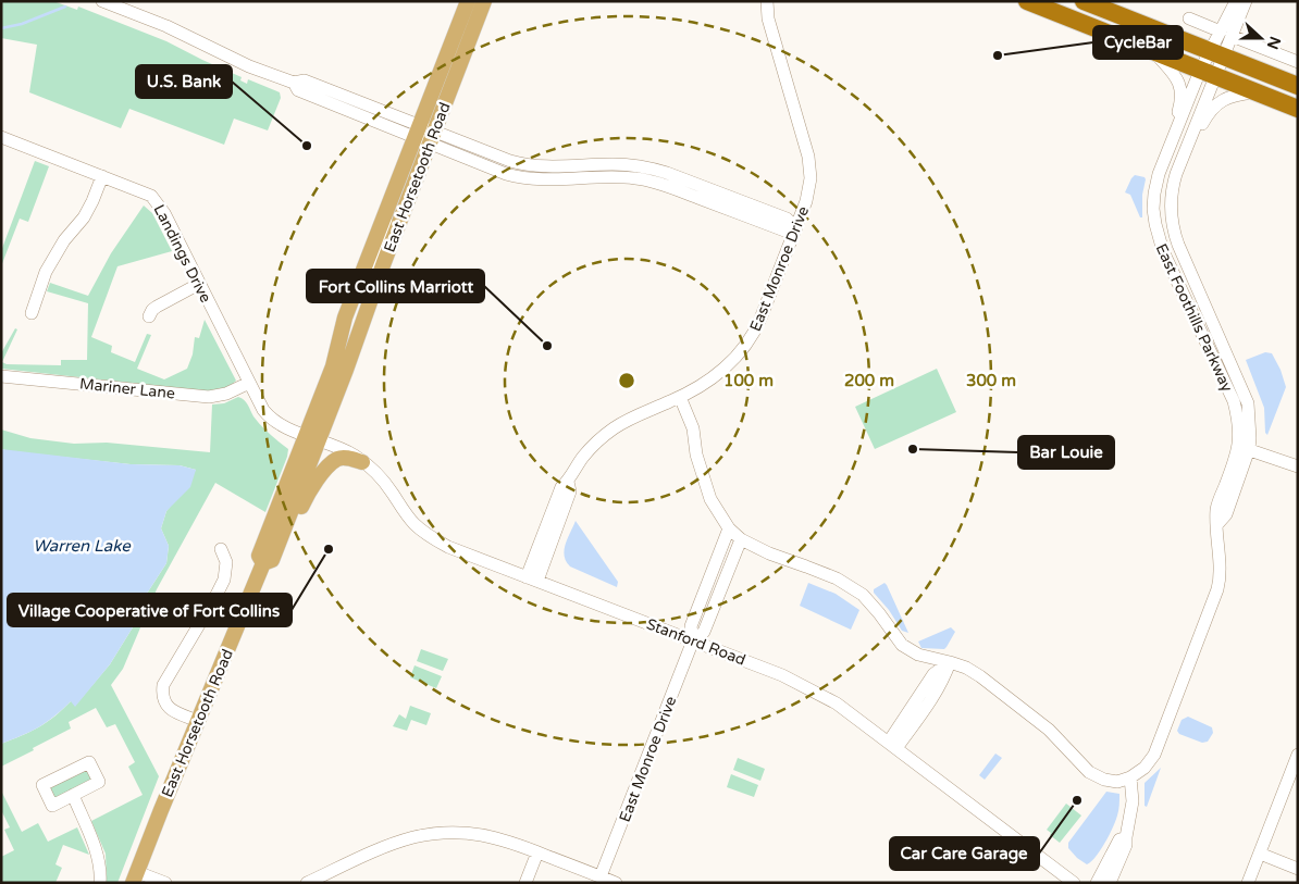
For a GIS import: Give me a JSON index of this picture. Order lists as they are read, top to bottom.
{
  "streets": {
    "main road": ["East Horsetooth Road"],
    "street": [
      "Landings Drive",
      "East Monroe Drive",
      "East Foothills Parkway",
      "Mariner Lane",
      "Stanford Road"
    ]
  },
  "crossings": [
    ["East Horsetooth Road", "Landings Drive"],
    ["East Horsetooth Road", "Stanford Road"],
    ["Landings Drive", "Mariner Lane"],
    ["Landings Drive", "Stanford Road"],
    ["East Monroe Drive", "Stanford Road"]
  ],
  "water": ["Warren Lake"],
  "places": [
    "CycleBar",
    "U.S. Bank",
    "Fort Collins Marriott",
    "Bar Louie",
    "Village Cooperative of Fort Collins",
    "Car Care Garage"
  ],
  "north": "right",
  "rings": ["100 m", "200 m", "300 m"]
}
